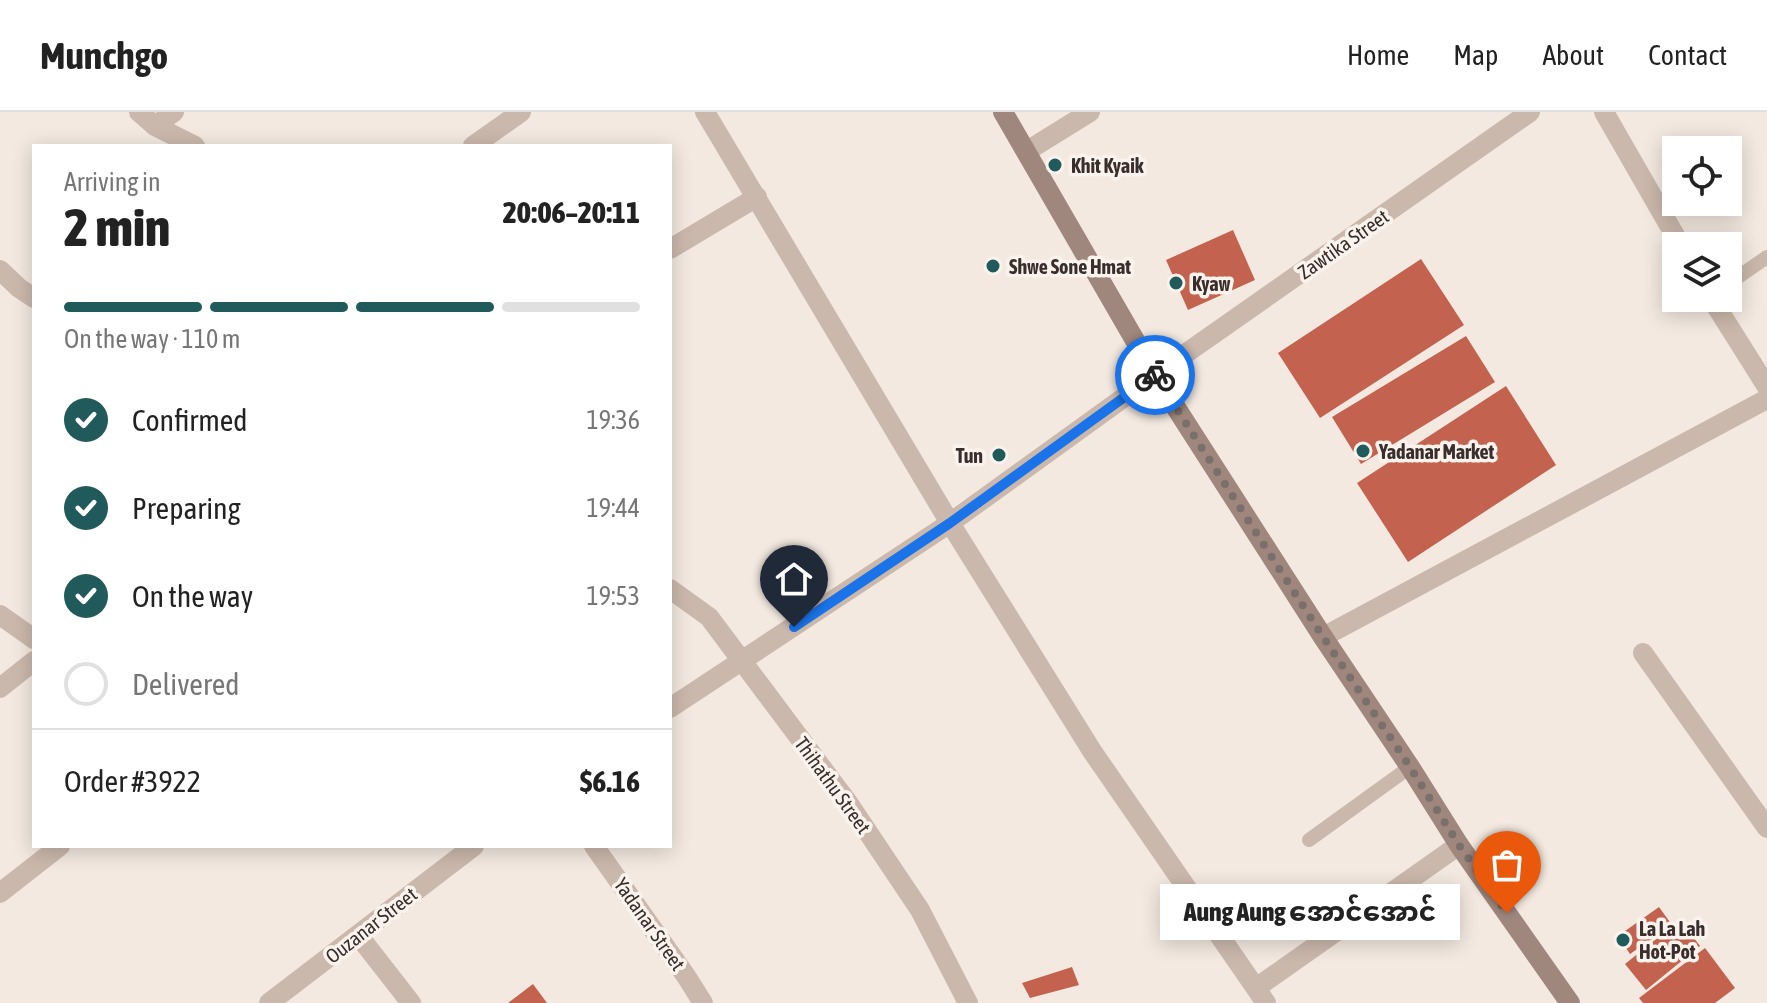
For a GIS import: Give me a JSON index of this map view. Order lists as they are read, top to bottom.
{
  "streets": {
    "street": [
      "Zawtika Street",
      "Thihathu Street",
      "Yadanar Street",
      "Ouzanar Street"
    ]
  },
  "places": [
    "Khit Kyaik",
    "Shwe Sone Hmat",
    "Kyaw",
    "Yadanar Market",
    "Tun",
    "Aung Aung အောင်အောင်",
    "La La Lah Hot-Pot"
  ],
  "page": {
    "header": "Munchgo",
    "nav": [
      "Home",
      "Map",
      "About",
      "Contact"
    ],
    "heading": ["2 min", "Arriving in", "20:06–20:11"],
    "panel": ["Order #3922", "$6.16"],
    "bar": "On the way · 110 m",
    "list": [
      ["Confirmed", "19:36"],
      ["Preparing", "19:44"],
      ["On the way", "19:53"],
      "Delivered"
    ],
    "bubble": "Aung Aung အောင်အောင်"
  }
}
